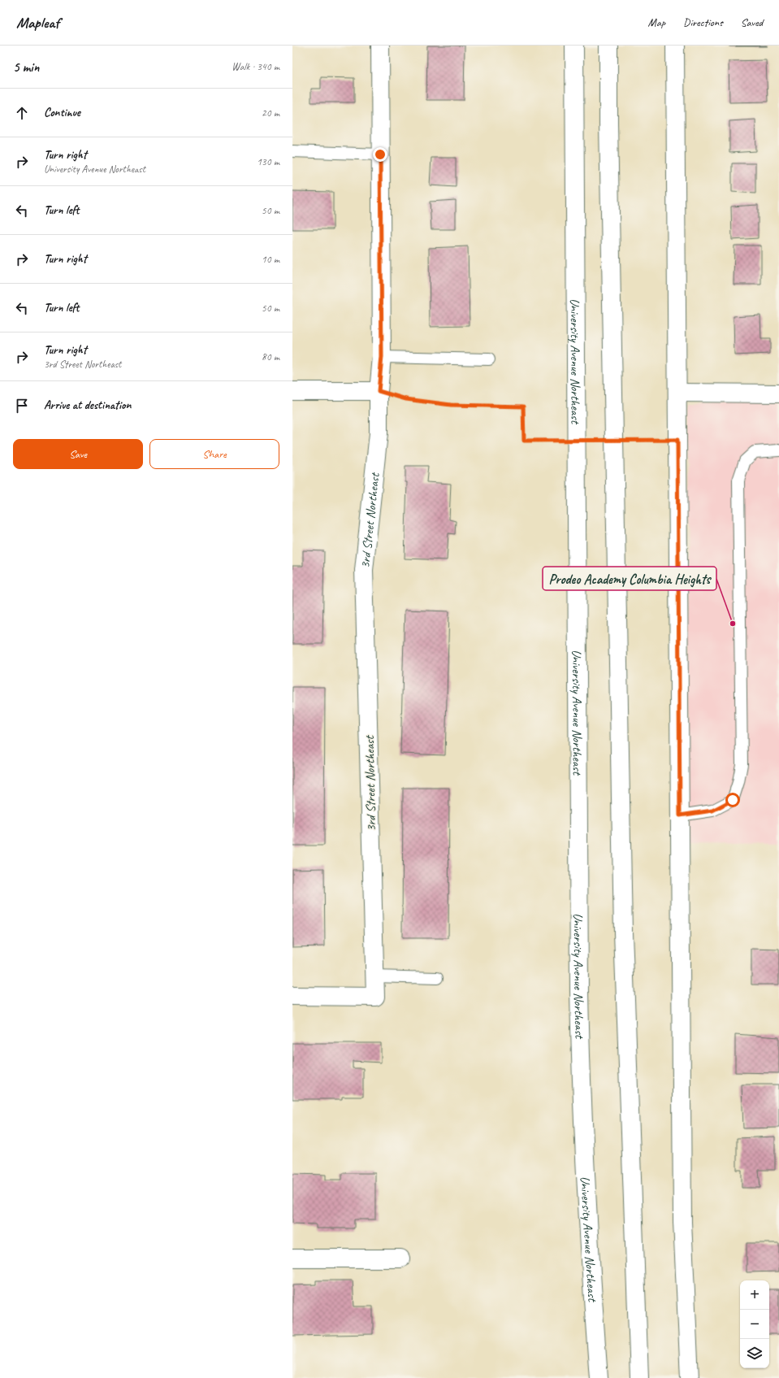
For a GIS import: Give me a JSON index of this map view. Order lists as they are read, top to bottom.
{
  "streets": {
    "street": ["University Avenue Northeast", "3rd Street Northeast"]
  },
  "places": ["Prodeo Academy Columbia Heights"],
  "page": {
    "header": "Mapleaf",
    "nav": ["Map", "Directions", "Saved"],
    "heading": ["5 min", "Walk · 340 m"],
    "list": [
      ["Continue", "20 m"],
      ["Turn right", "University Avenue Northeast", "130 m"],
      ["Turn left", "50 m"],
      ["Turn right", "10 m"],
      ["Turn left", "50 m"],
      ["Turn right", "3rd Street Northeast", "80 m"],
      "Arrive at destination"
    ],
    "buttons": ["Save", "Share"],
    "map_buttons": ["+", "−"]
  }
}
